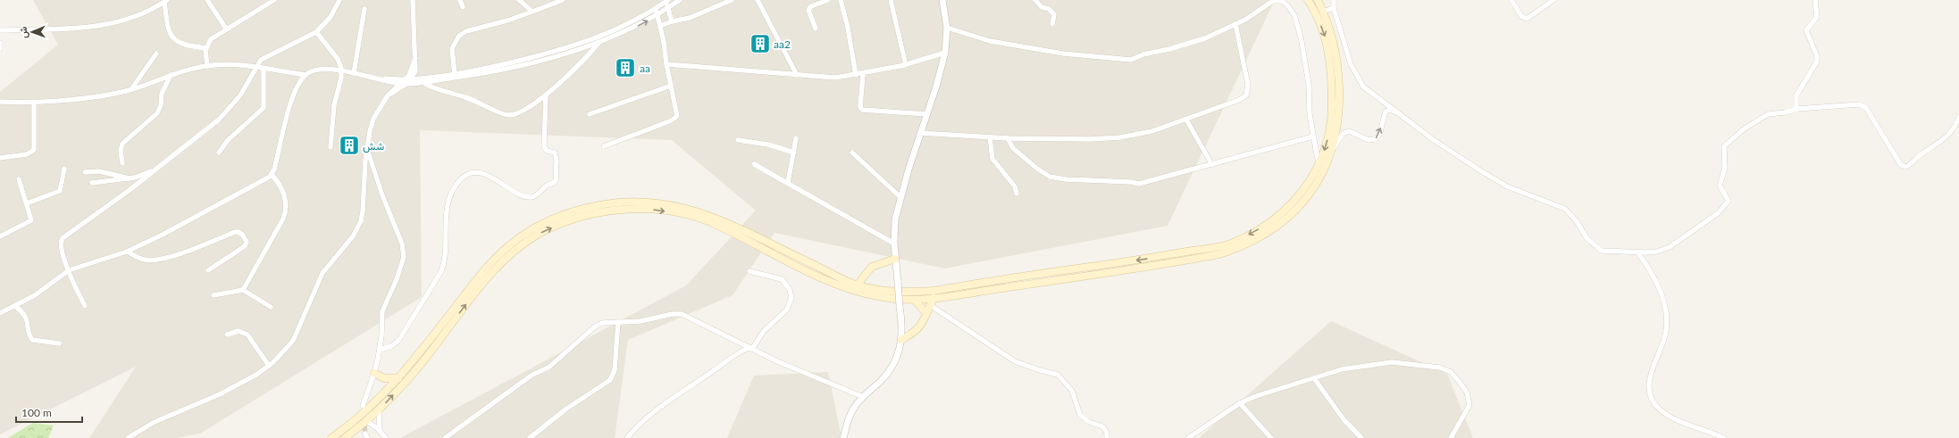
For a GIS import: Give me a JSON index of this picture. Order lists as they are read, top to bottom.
{
  "places": {
    "building": ["aa2", "aa", "شش"]
  },
  "scale_bar": "100 m",
  "north": "left"
}
